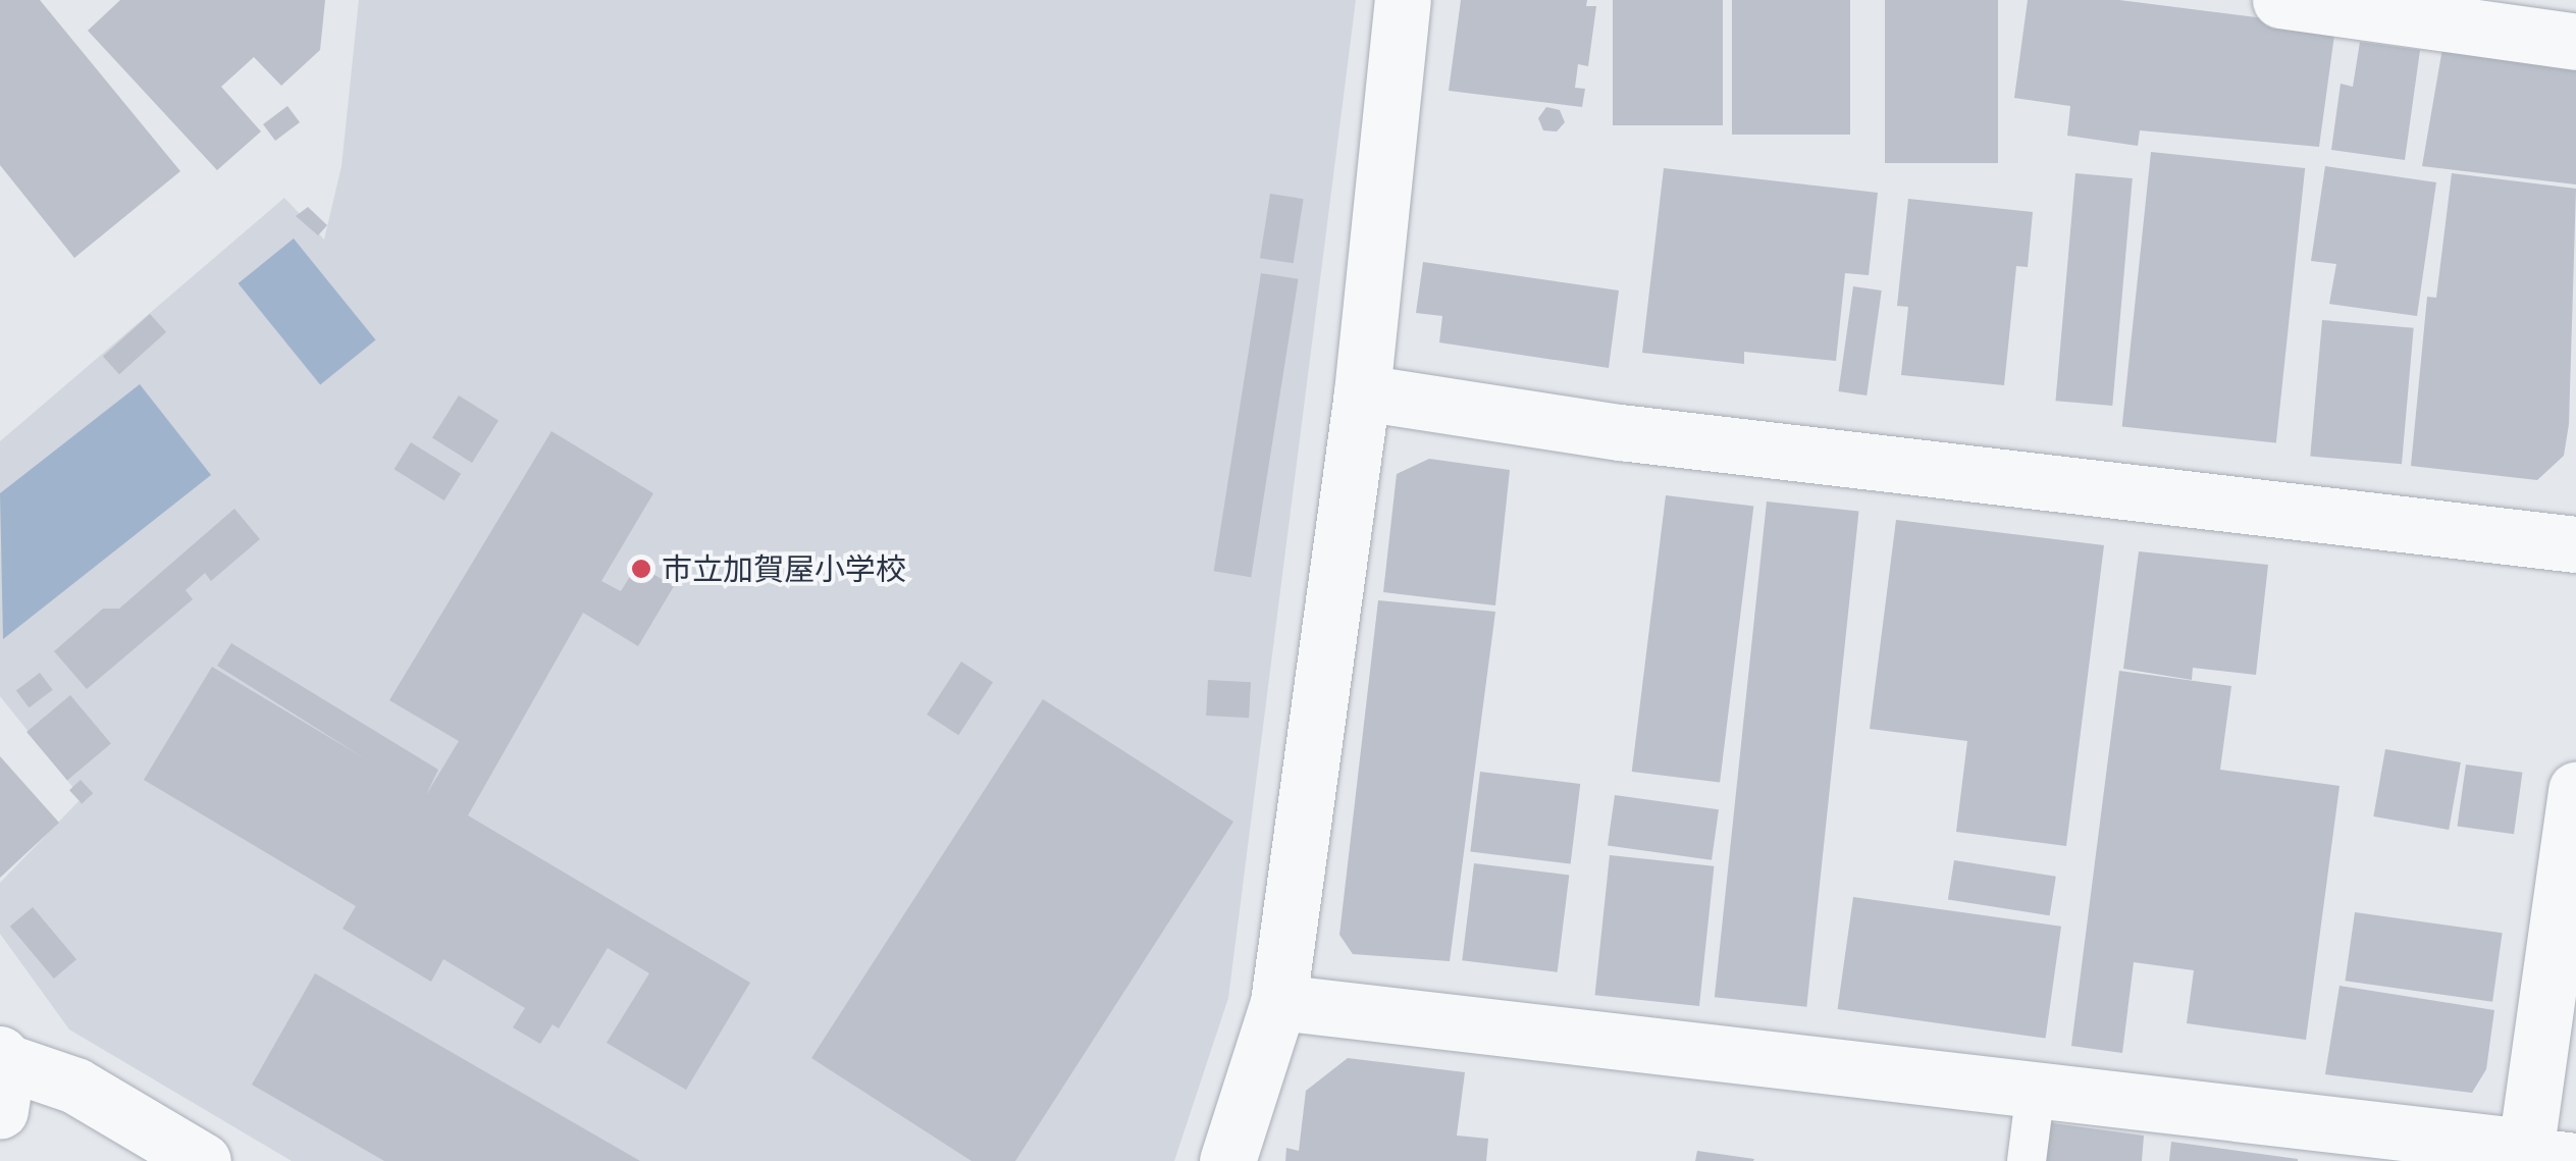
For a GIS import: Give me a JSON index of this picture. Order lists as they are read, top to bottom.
{
  "places": ["市立加賀屋小学校"]
}
